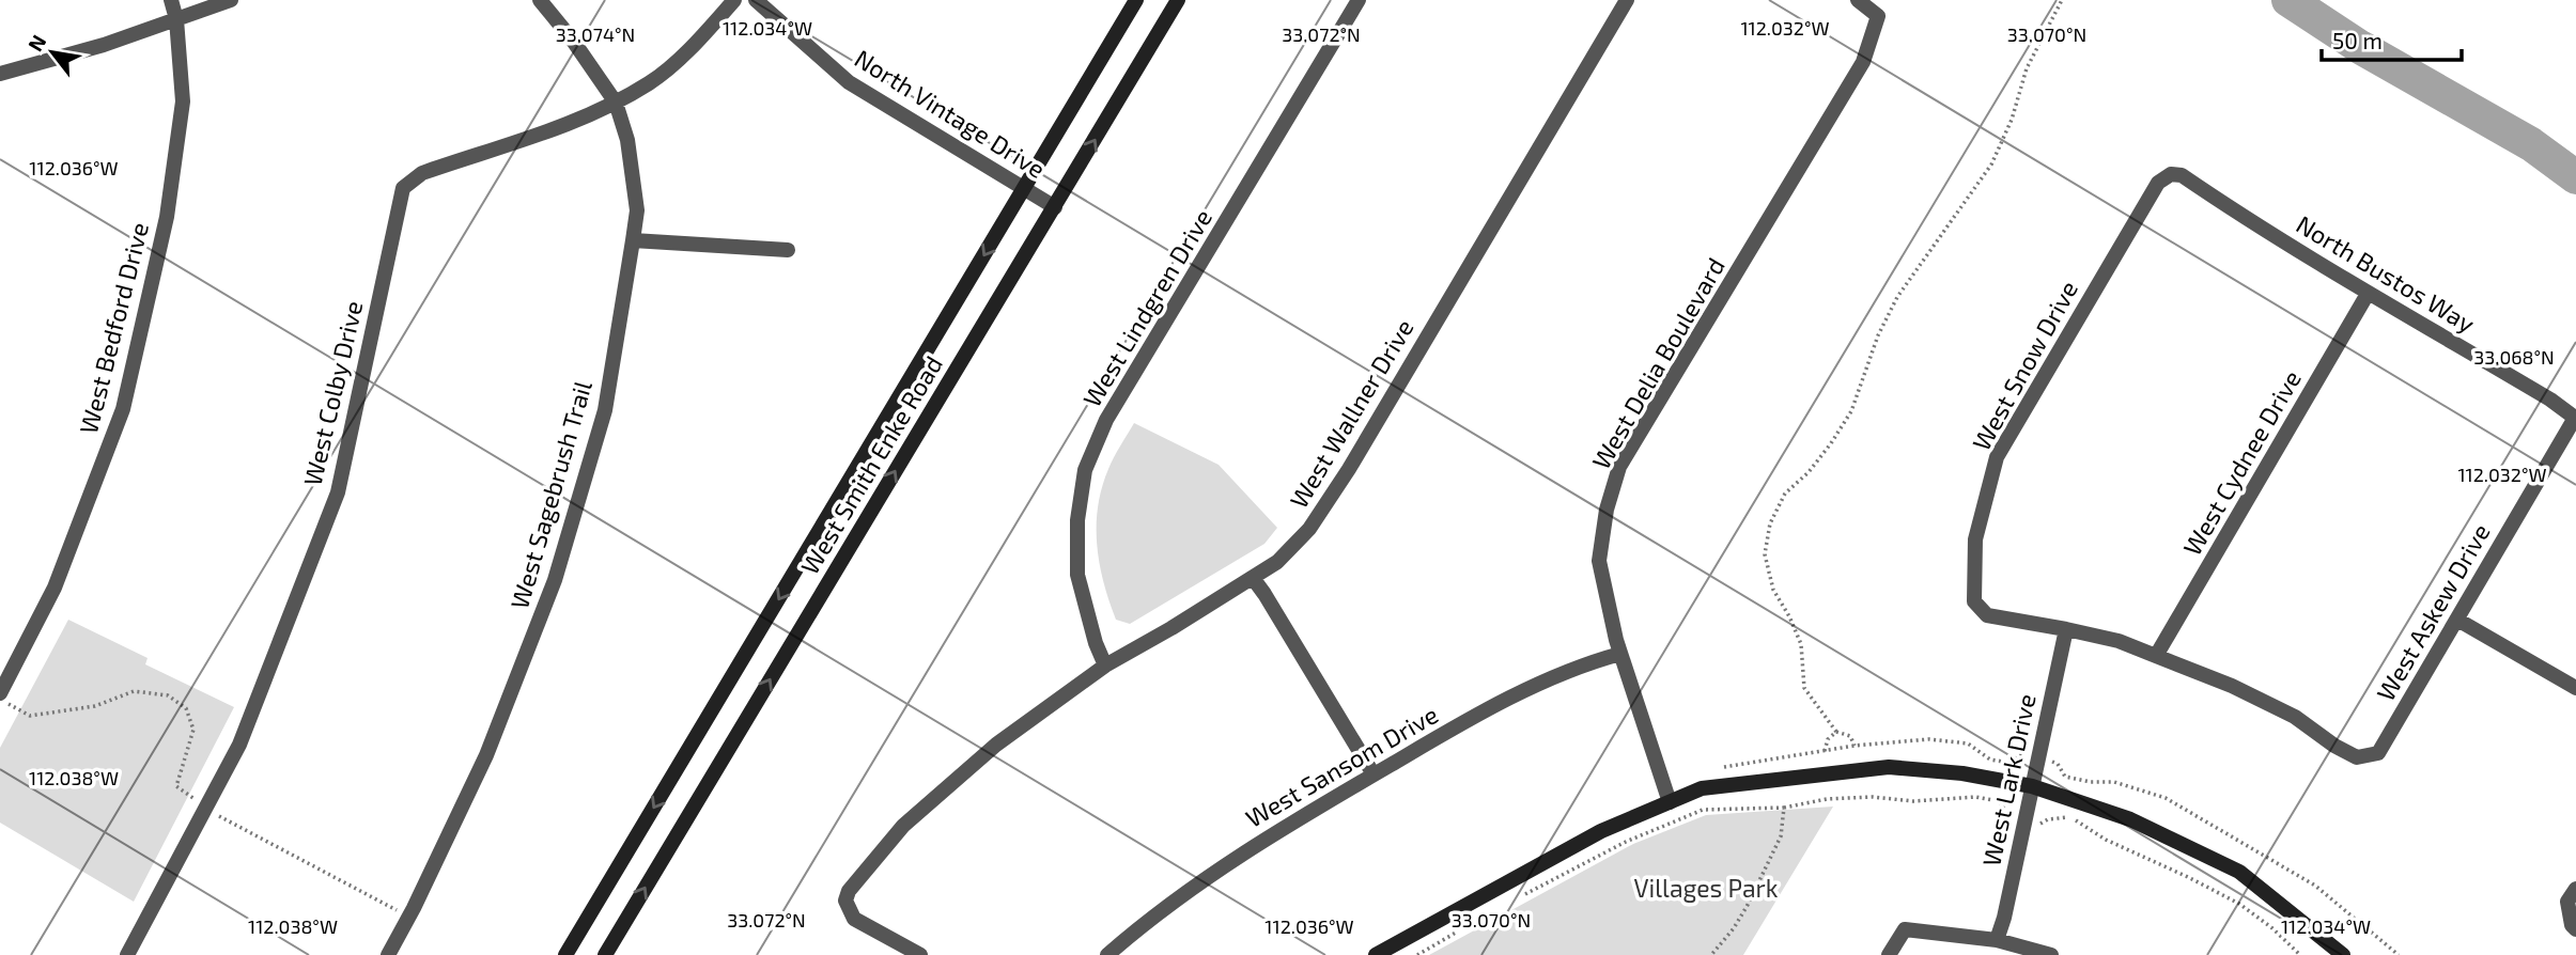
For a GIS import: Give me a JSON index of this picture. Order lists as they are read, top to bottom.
{
  "streets": {
    "street": [
      "North Vintage Drive",
      "North Bustos Way",
      "West Lindgren Drive",
      "West Bedford Drive",
      "West Delia Boulevard",
      "West Snow Drive",
      "West Colby Drive",
      "West Wallner Drive",
      "West Cydnee Drive",
      "West Smith Enke Road",
      "West Sagebrush Trail",
      "West Askew Drive",
      "West Sansom Drive",
      "West Lark Drive"
    ]
  },
  "crossings": [
    ["North Vintage Drive", "West Smith Enke Road"],
    ["North Bustos Way", "West Snow Drive"],
    ["North Bustos Way", "West Cydnee Drive"],
    ["North Bustos Way", "West Askew Drive"],
    ["West Lindgren Drive", "West Wallner Drive"],
    ["West Delia Boulevard", "West Sansom Drive"],
    ["West Snow Drive", "West Lark Drive"],
    ["West Colby Drive", "West Sagebrush Trail"],
    ["West Cydnee Drive", "West Askew Drive"]
  ],
  "parks": ["Villages Park"],
  "scale_bar": "50 m",
  "north": "top left",
  "coordinates": [
    "112.034°W",
    "112.032°W",
    "33.074°N",
    "33.072°N",
    "33.070°N",
    "112.036°W",
    "33.068°N",
    "112.038°W"
  ]
}
